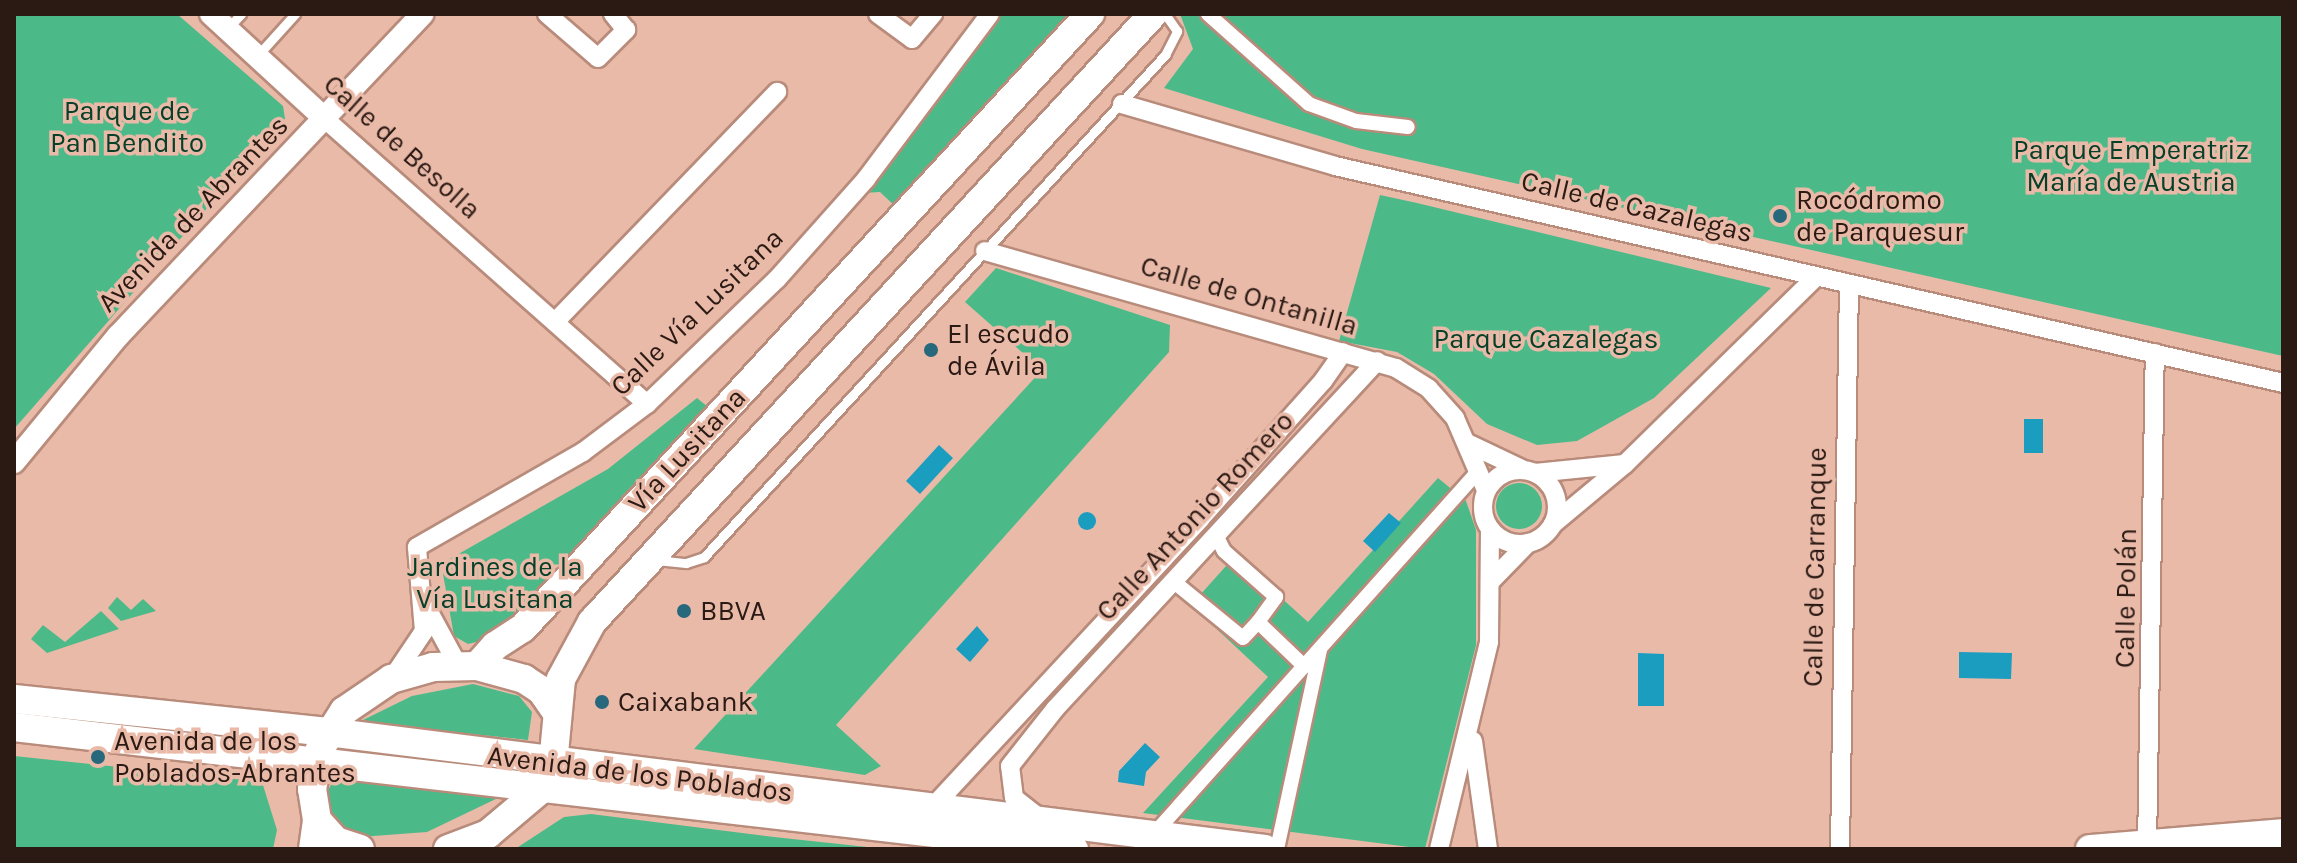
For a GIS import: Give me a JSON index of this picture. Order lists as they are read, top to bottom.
{
  "streets": {
    "main road": ["Vía Lusitana", "Avenida de los Poblados"],
    "street": [
      "Calle de Besolla",
      "Calle de Cazalegas",
      "Avenida de Abrantes",
      "Calle de Ontanilla",
      "Calle Vía Lusitana",
      "Calle Antonio Romero",
      "Calle de Carranque",
      "Calle Polán"
    ]
  },
  "crossings": [
    ["Calle de Besolla", "Avenida de Abrantes"],
    ["Calle de Besolla", "Calle Vía Lusitana"],
    ["Calle de Cazalegas", "Calle de Carranque"],
    ["Calle de Cazalegas", "Calle Polán"],
    ["Calle de Ontanilla", "Calle Antonio Romero"],
    ["Calle Vía Lusitana", "Vía Lusitana"],
    ["Vía Lusitana", "Avenida de los Poblados"],
    ["Calle Antonio Romero", "Avenida de los Poblados"]
  ],
  "parks": [
    "Parque de Pan Bendito",
    "Parque Emperatriz María de Austria",
    "Parque Cazalegas",
    "Jardines de la Vía Lusitana"
  ],
  "places": [
    "Rocódromo de Parquesur",
    "El escudo de Ávila",
    "BBVA",
    "Caixabank",
    "Avenida de los Poblados-Abrantes"
  ]
}
